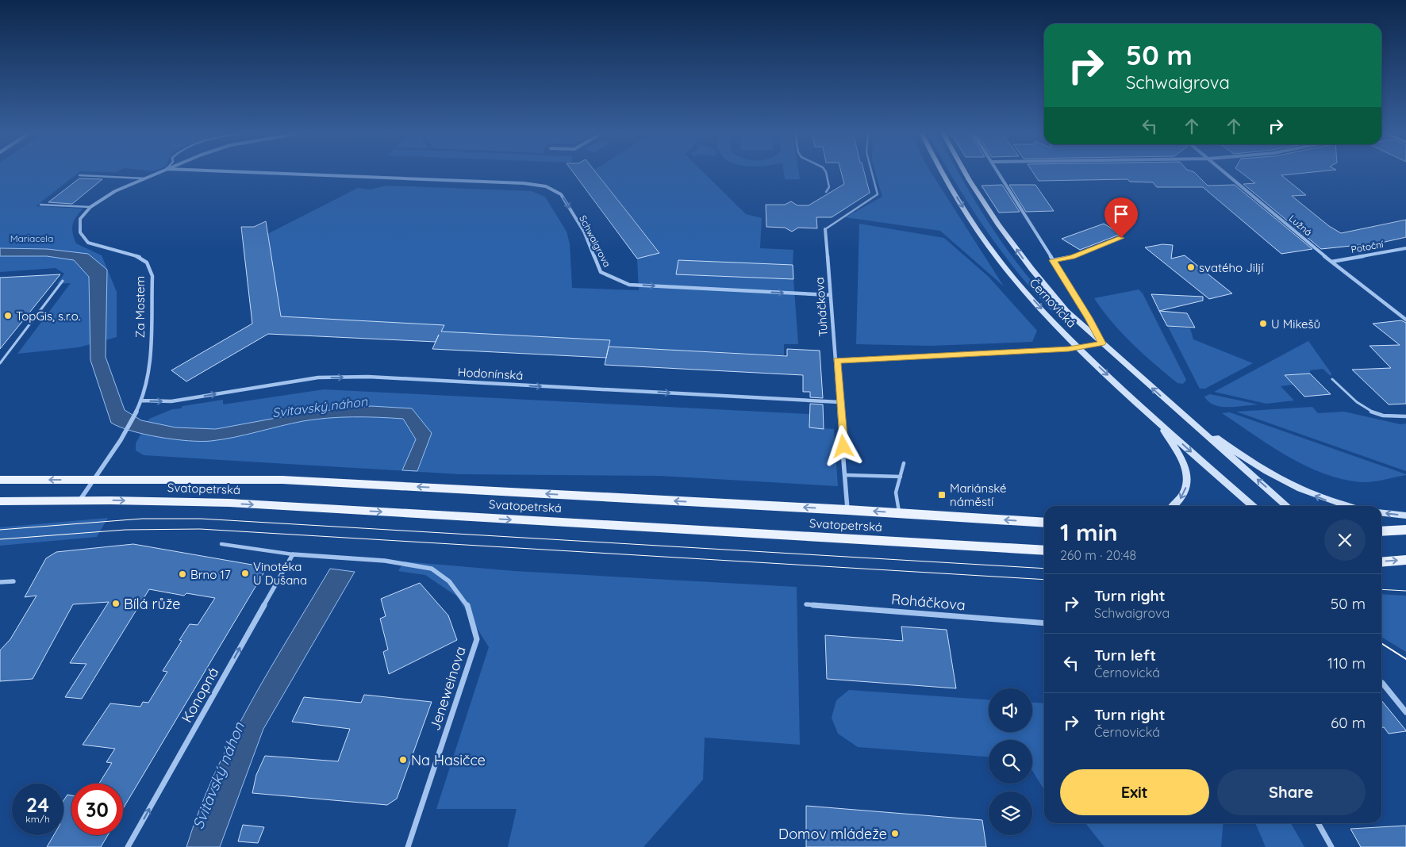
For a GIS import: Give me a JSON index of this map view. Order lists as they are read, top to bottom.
{
  "streets": {
    "main road": ["Černovická", "Svatopetrská"],
    "street": [
      "Lužná",
      "Schwaigrova",
      "Potoční",
      "Za Mostem",
      "Tuháčkova",
      "Hodonínská",
      "Roháčkova",
      "Jeneweinova",
      "Konopná"
    ]
  },
  "crossings": [
    ["Lužná", "Potoční"],
    ["Schwaigrova", "Tuháčkova"],
    ["Za Mostem", "Hodonínská"],
    ["Za Mostem", "Svatopetrská"],
    ["Tuháčkova", "Hodonínská"],
    ["Tuháčkova", "Svatopetrská"],
    ["Jeneweinova", "Konopná"]
  ],
  "one_way": ["Schwaigrova", "Hodonínská", "Konopná"],
  "water": ["Svitavský náhon"],
  "parks": ["Mariacela"],
  "places": {
    "other": [
      "svatého Jiljí",
      "TopGis, s.r.o.",
      "U Mikešů",
      "Vinotéka U Dušana",
      "Brno 17",
      "Bílá růže",
      "Na Hasičce",
      "Domov mládeže"
    ],
    "transit": ["Mariánské náměstí"]
  },
  "page": {
    "turn": ["50 m", "Schwaigrova"],
    "heading": ["1 min", "260 m · 20:48"],
    "list": [
      {
        "name": "Turn right",
        "note": "Schwaigrova",
        "value": "50 m"
      },
      {
        "name": "Turn left",
        "note": "Černovická",
        "value": "110 m"
      },
      {
        "name": "Turn right",
        "note": "Černovická",
        "value": "60 m"
      }
    ],
    "buttons": ["Exit", "Share"],
    "speed": "24 km/h",
    "limit": "30"
  }
}
